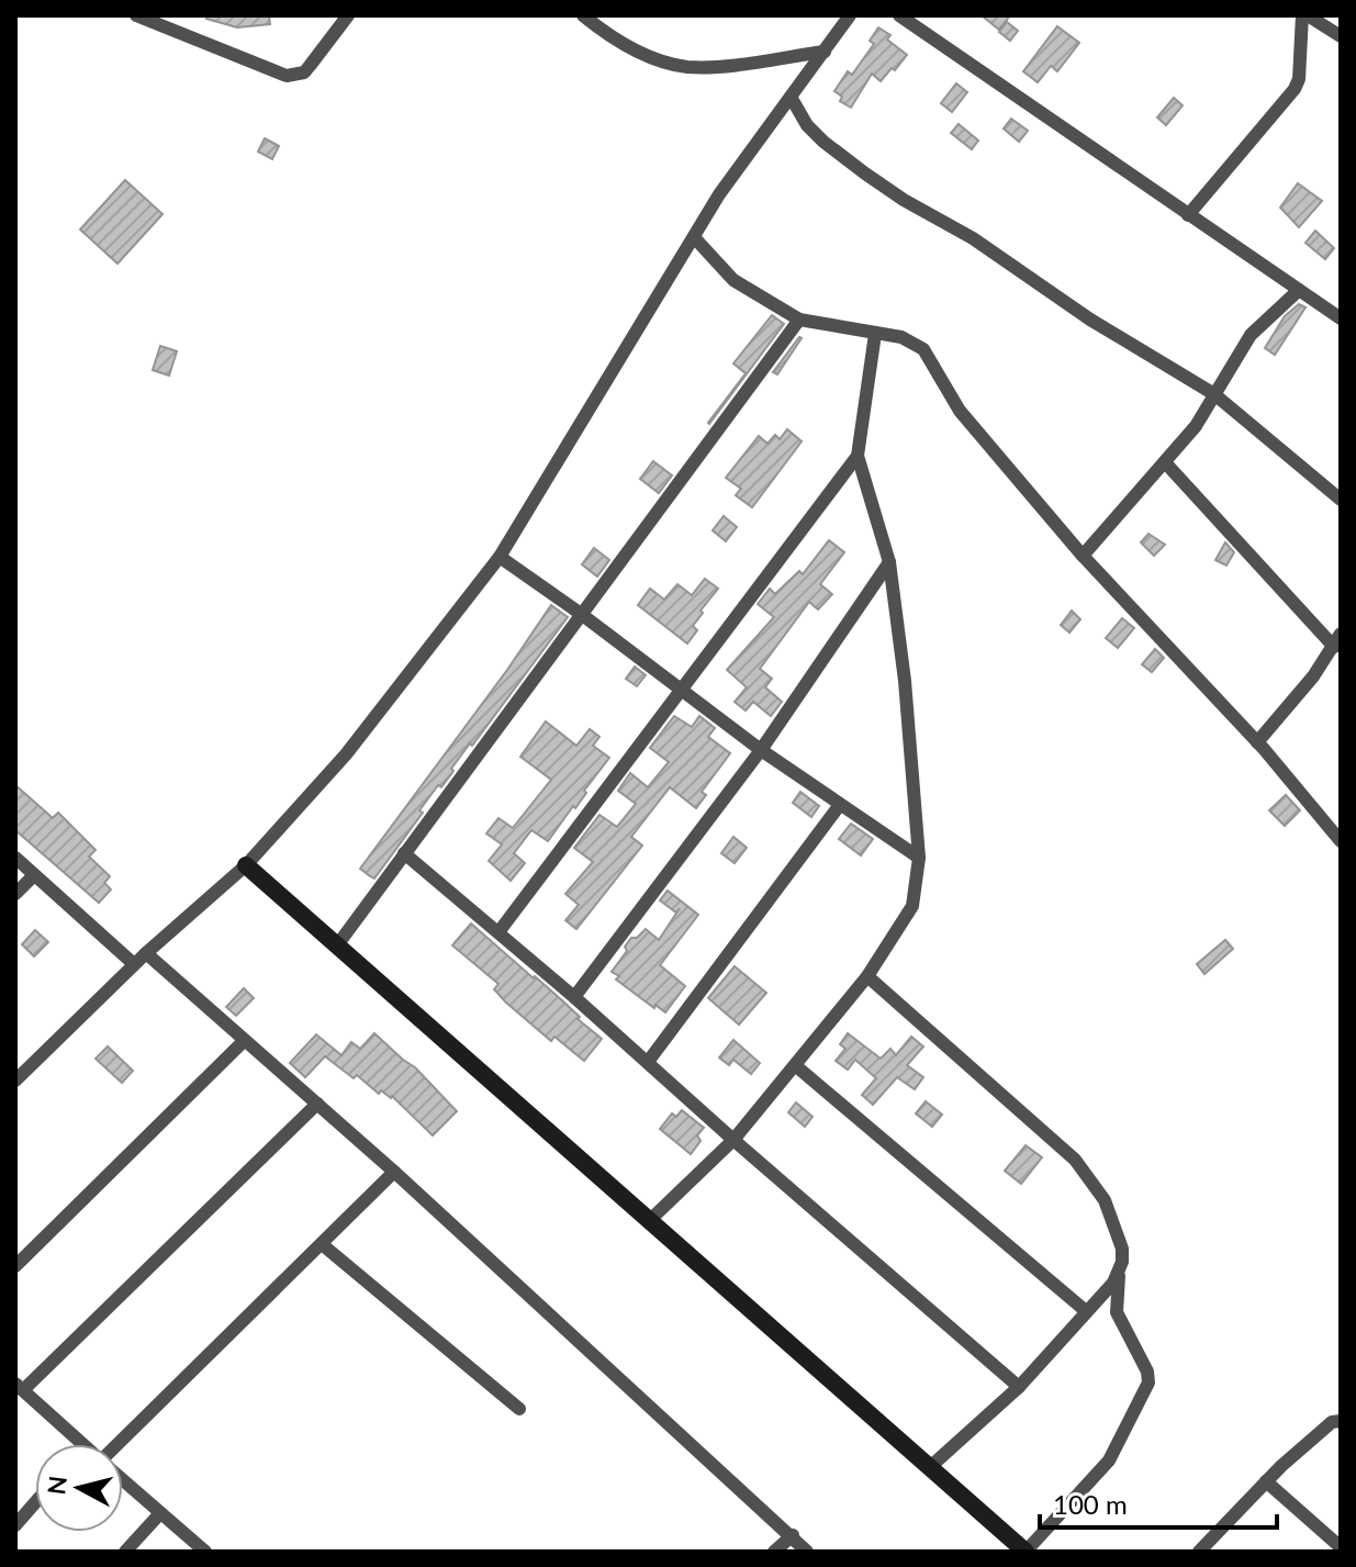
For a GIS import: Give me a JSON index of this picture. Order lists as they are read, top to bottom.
{
  "scale_bar": "100 m",
  "north": "left"
}
